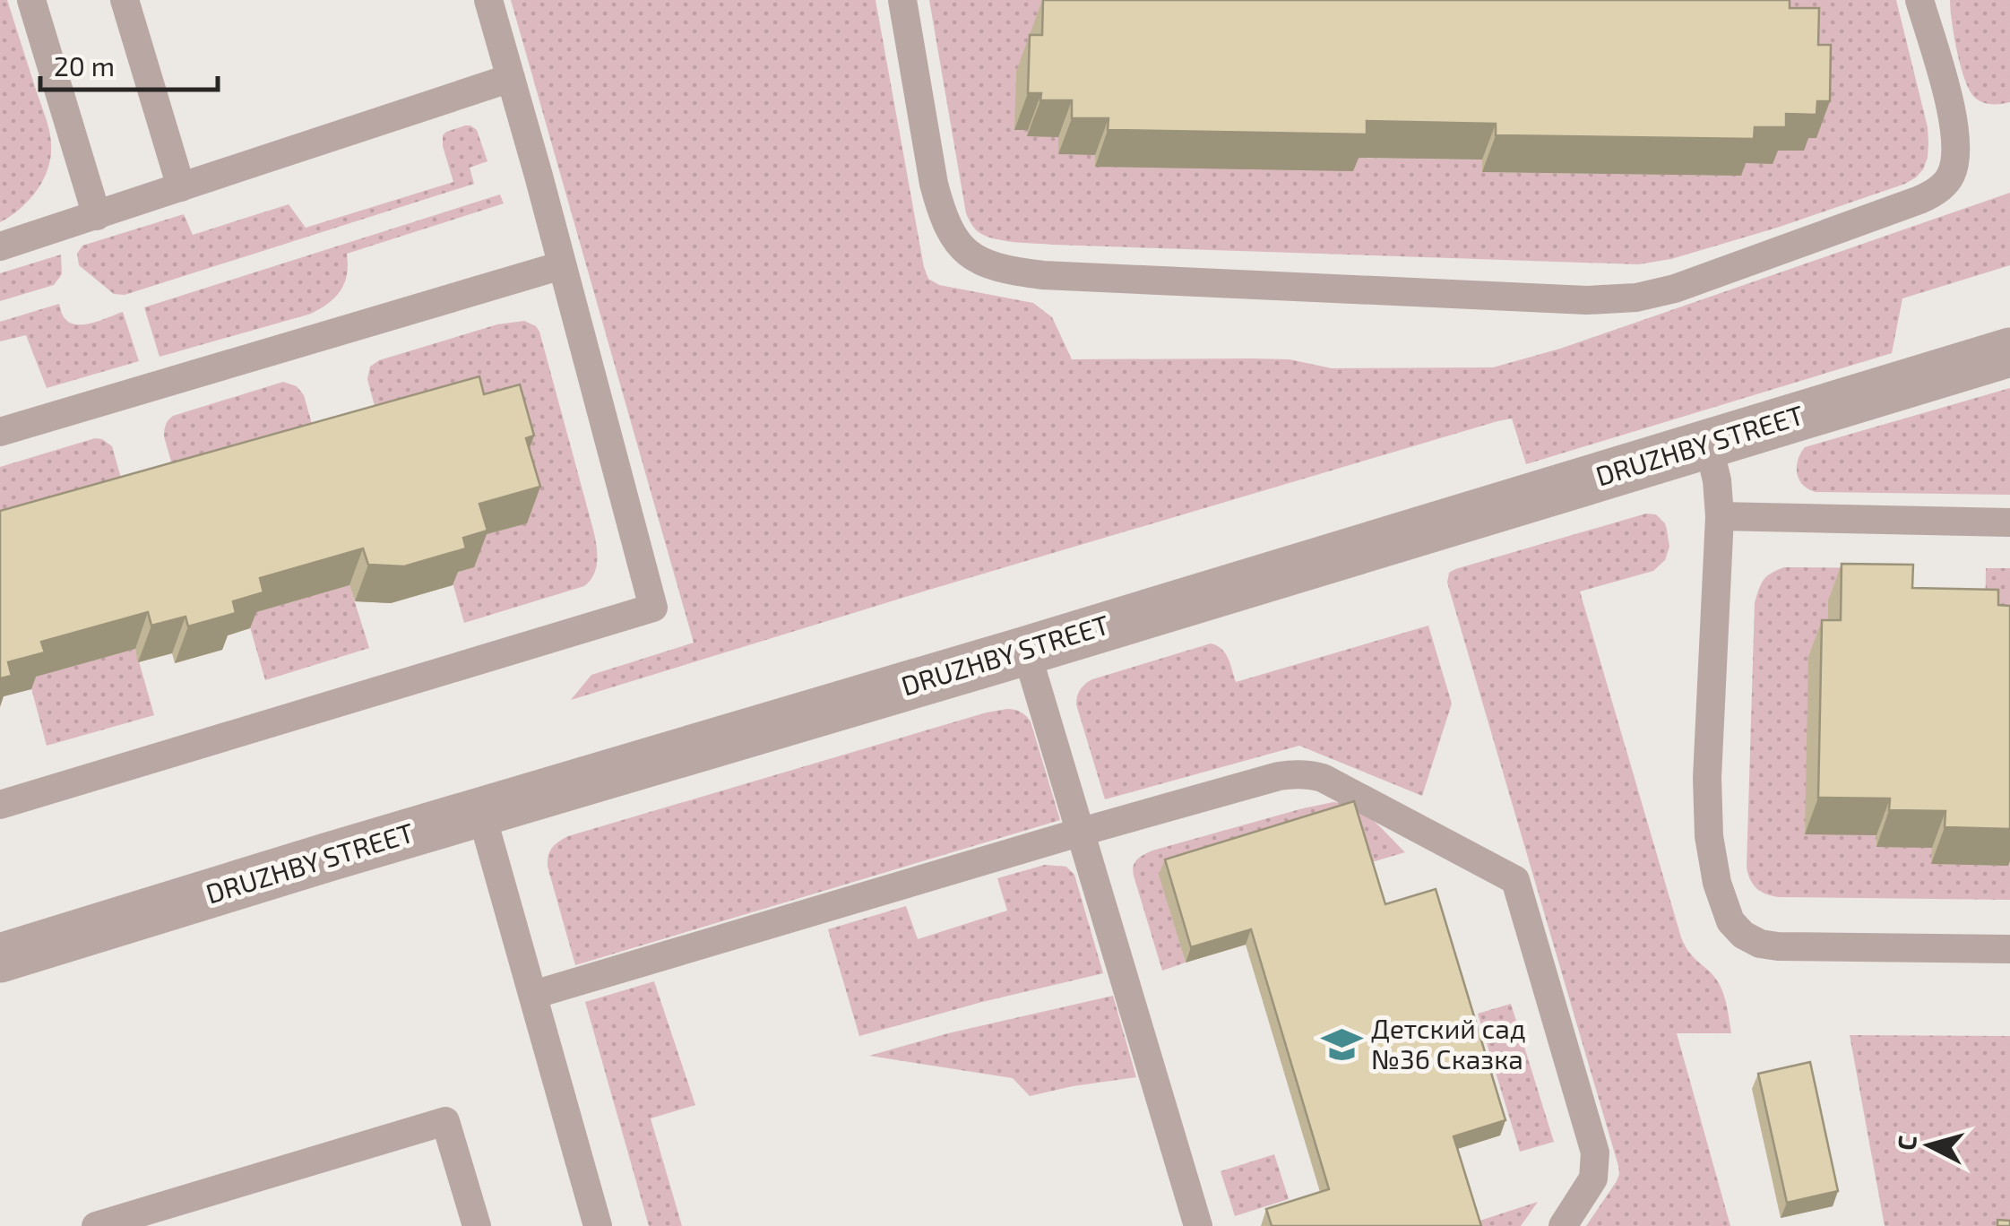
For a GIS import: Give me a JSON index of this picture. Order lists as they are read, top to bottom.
{
  "streets": {
    "street": ["DRUZHBY STREET"]
  },
  "places": {
    "school or university": ["Детский сад №36 Сказка"]
  },
  "scale_bar": "20 m",
  "north": "left"
}
